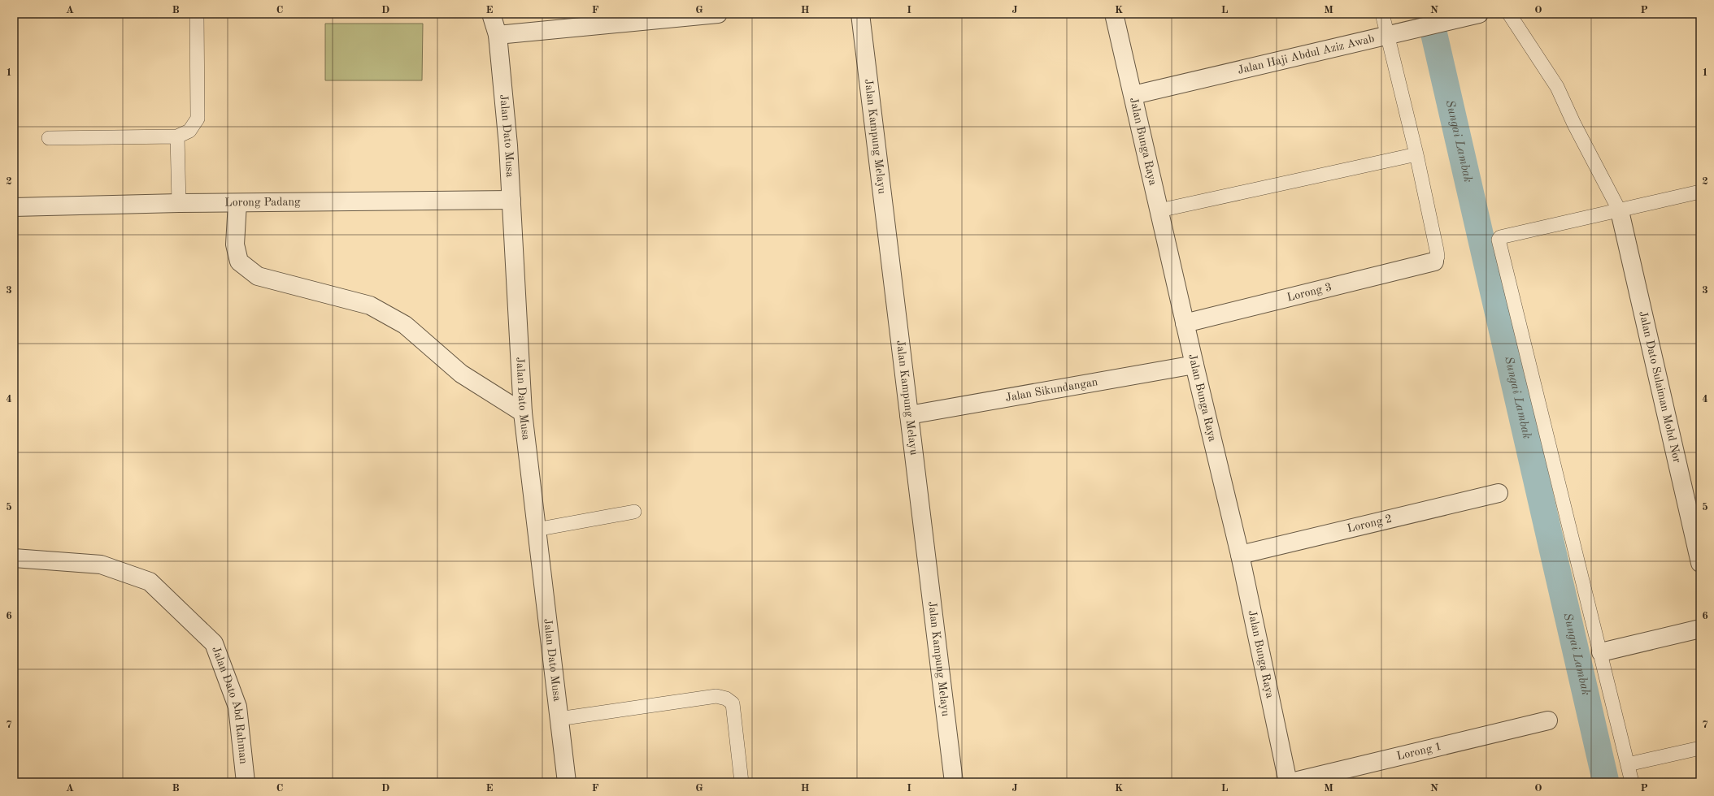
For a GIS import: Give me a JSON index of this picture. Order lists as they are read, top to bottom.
{
  "streets": {
    "street": [
      "Jalan Haji Abdul Aziz Awab",
      "Jalan Dato Musa",
      "Jalan Kampung Melayu",
      "Jalan Bunga Raya",
      "Lorong Padang",
      "Lorong 3",
      "Jalan Dato Sulaiman Mohd Nor",
      "Jalan Sikundangan",
      "Lorong 2",
      "Jalan Dato Abd Rahman",
      "Lorong 1"
    ]
  },
  "crossings": [
    ["Jalan Haji Abdul Aziz Awab", "Jalan Bunga Raya"],
    ["Jalan Dato Musa", "Lorong Padang"],
    ["Jalan Kampung Melayu", "Jalan Sikundangan"],
    ["Jalan Bunga Raya", "Lorong 3"],
    ["Jalan Bunga Raya", "Jalan Sikundangan"],
    ["Jalan Bunga Raya", "Lorong 2"]
  ],
  "water": ["Sungai Lambak"],
  "grid": {
    "columns": [
      "A",
      "B",
      "C",
      "D",
      "E",
      "F",
      "G",
      "H",
      "I",
      "J",
      "K",
      "L",
      "M",
      "N",
      "O",
      "P"
    ],
    "rows": [
      "1",
      "2",
      "3",
      "4",
      "5",
      "6",
      "7"
    ]
  }
}
